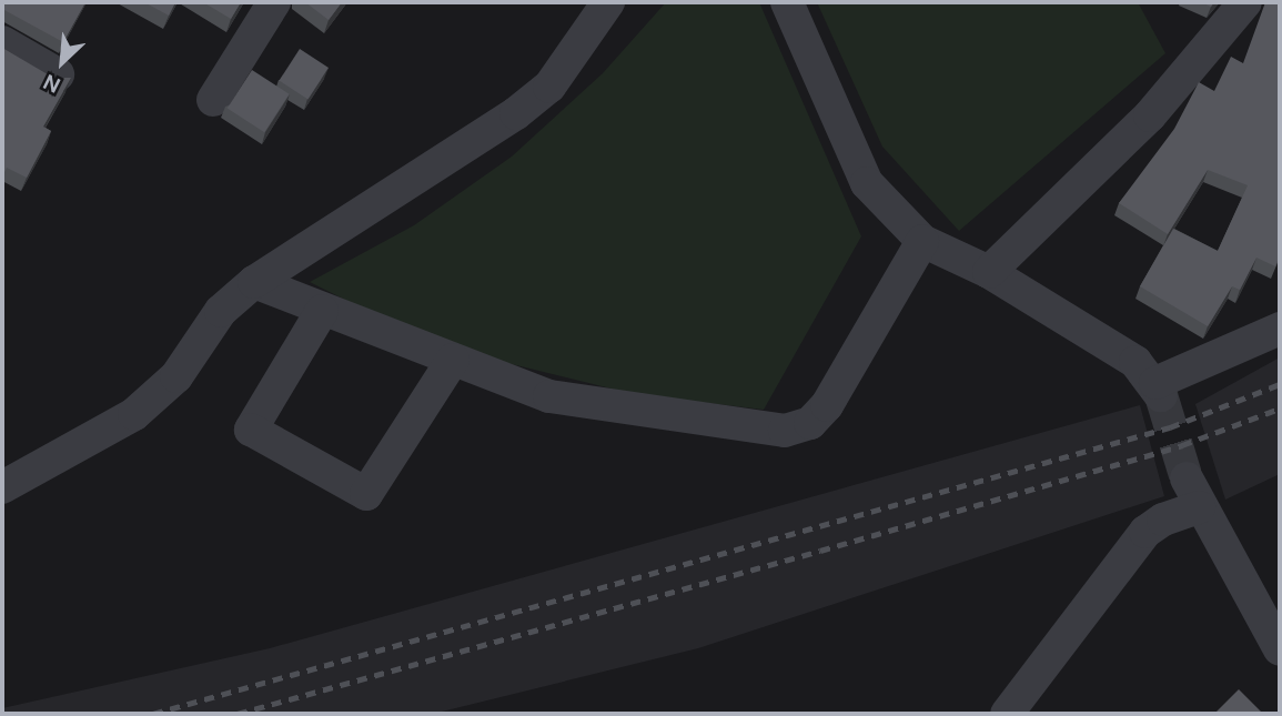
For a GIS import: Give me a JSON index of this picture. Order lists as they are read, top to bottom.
{
  "north": "bottom left"
}
